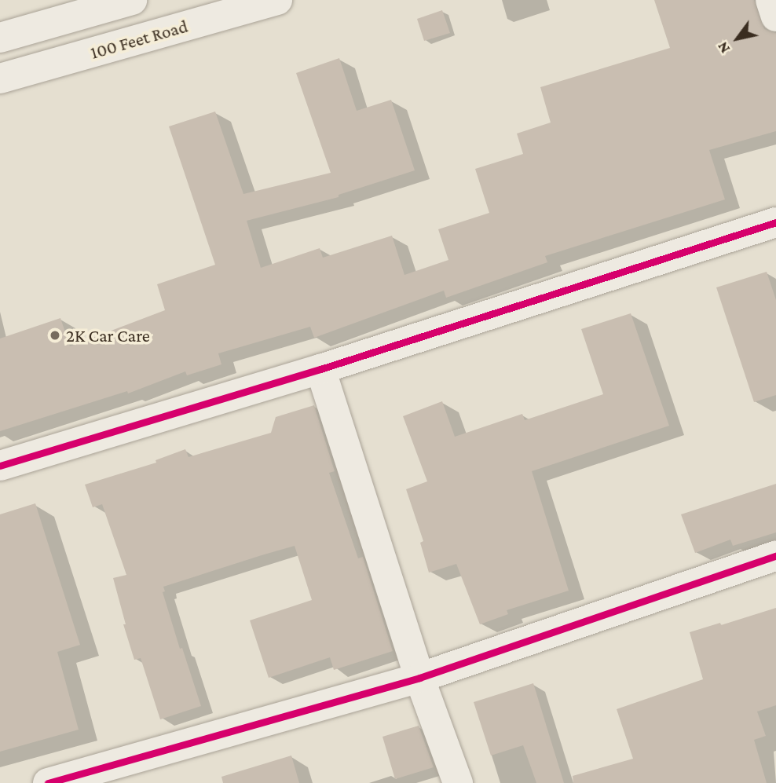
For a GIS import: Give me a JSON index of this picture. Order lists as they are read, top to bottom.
{
  "streets": {
    "street": ["100 Feet Road"]
  },
  "places": ["2K Car Care"],
  "north": "bottom left"
}
